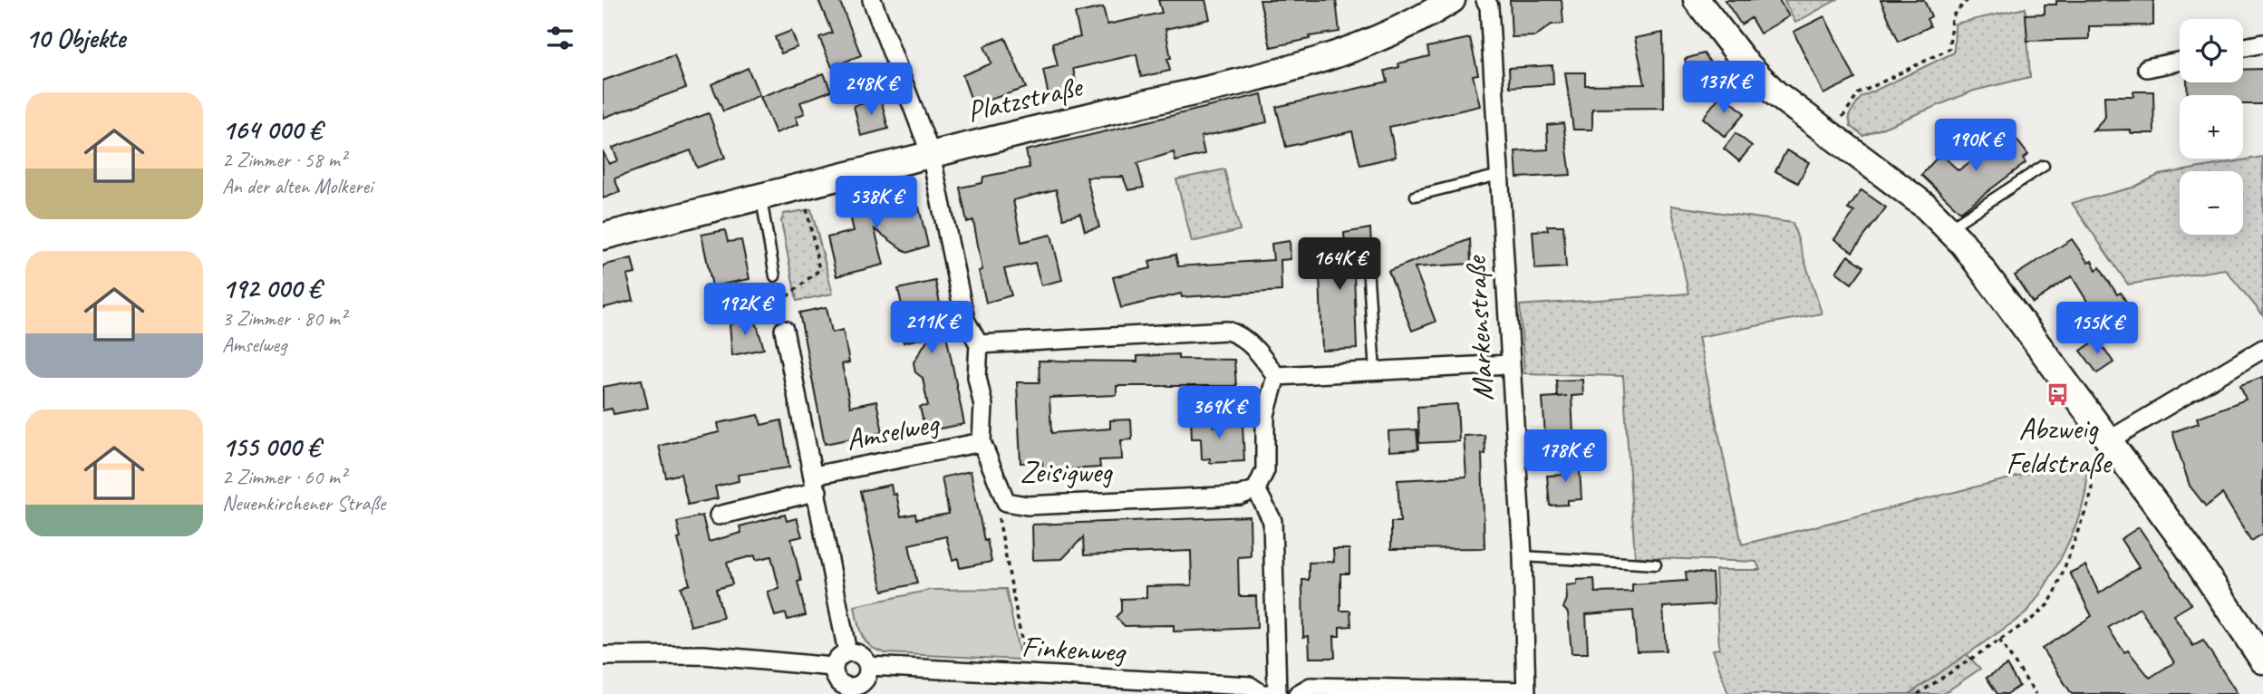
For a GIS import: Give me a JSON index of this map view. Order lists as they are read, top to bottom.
{
  "streets": {
    "street": [
      "Platzstraße",
      "Markenstraße",
      "Amselweg",
      "Zeisigweg",
      "Finkenweg"
    ]
  },
  "crossings": [
    ["Amselweg", "Zeisigweg"],
    ["Amselweg", "Finkenweg"]
  ],
  "places": {
    "bus stop": ["Abzweig Feldstraße"]
  },
  "page": {
    "heading": "10 Objekte",
    "map_buttons": ["+", "−"],
    "price": [
      "137K €",
      "248K €",
      "190K €",
      "538K €",
      "164K €",
      "192K €",
      "211K €",
      "155K €",
      "369K €",
      "178K €"
    ],
    "list": [
      {
        "name": "164 000 €",
        "note": "2 Zimmer · 58 m² · An der alten Molkerei"
      },
      {
        "name": "192 000 €",
        "note": "3 Zimmer · 80 m² · Amselweg"
      },
      {
        "name": "155 000 €",
        "note": "2 Zimmer · 60 m² · Neuenkirchener Straße"
      }
    ]
  }
}
